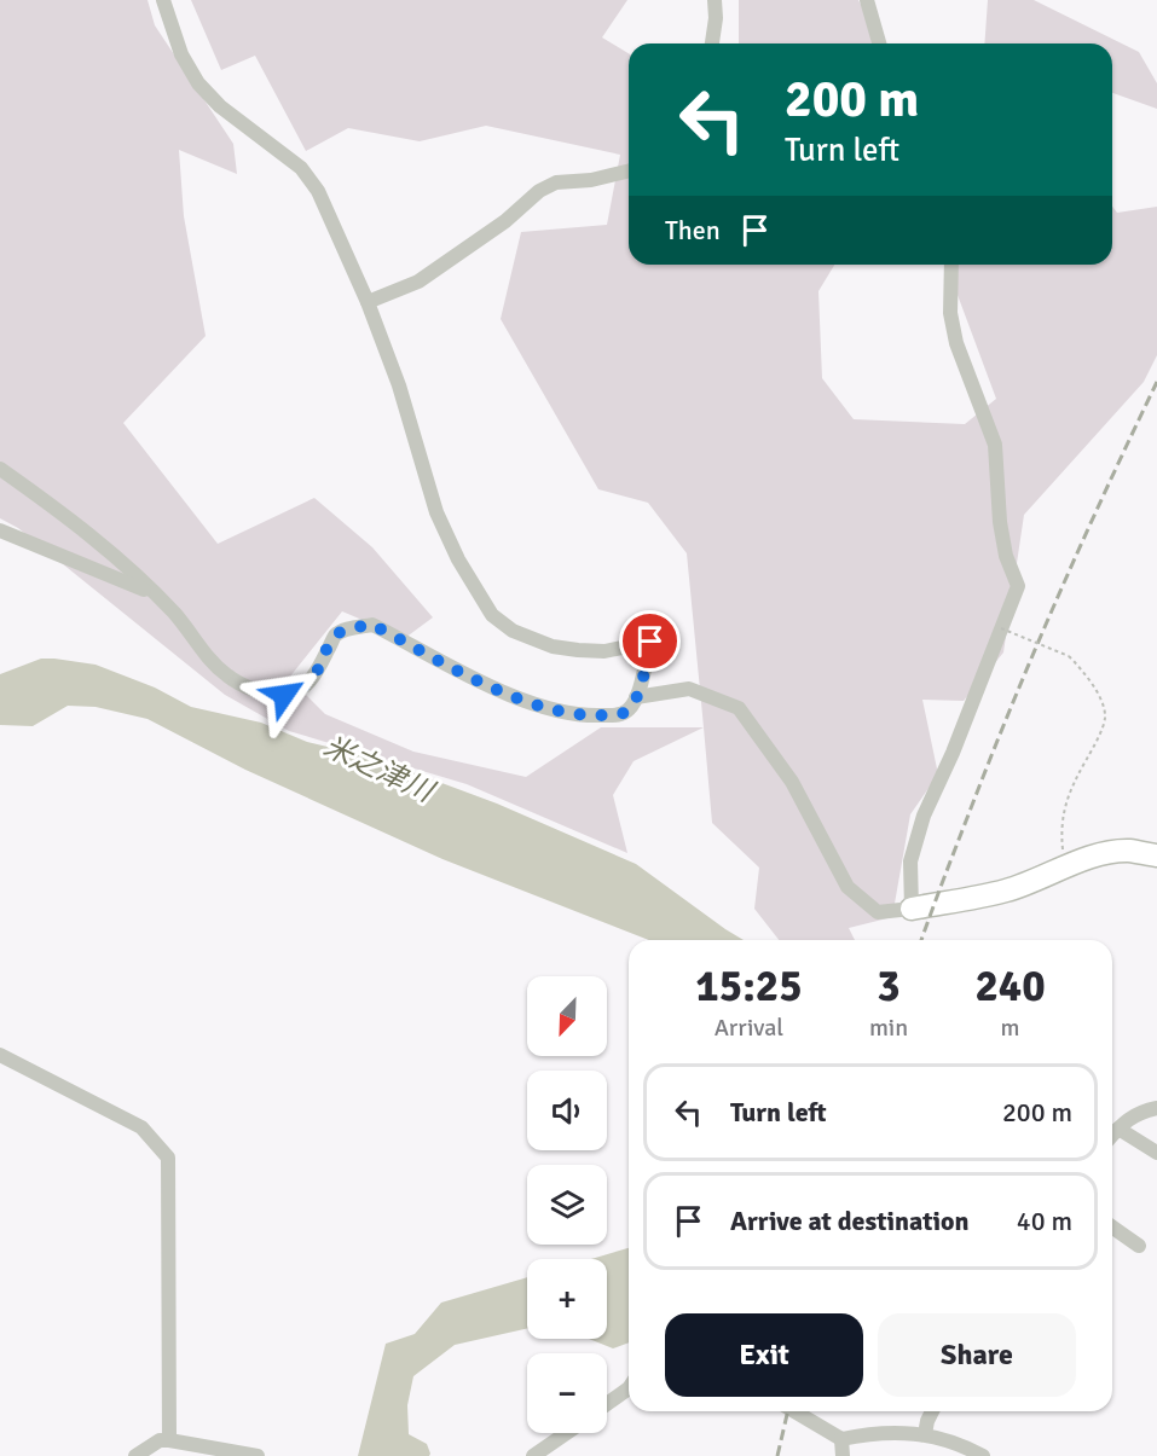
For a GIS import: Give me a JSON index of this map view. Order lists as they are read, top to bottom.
{
  "water": ["米之津川"],
  "north": "bottom left",
  "page": {
    "turn": ["200 m", "Turn left"],
    "then": "Then",
    "eta": [
      "15:25",
      "Arrival",
      "3",
      "min",
      "240",
      "m"
    ],
    "map_buttons": ["+", "−"],
    "list": [
      {
        "name": "Turn left",
        "value": "200 m"
      },
      {
        "name": "Arrive at destination",
        "value": "40 m"
      }
    ],
    "buttons": ["Exit", "Share"]
  }
}
